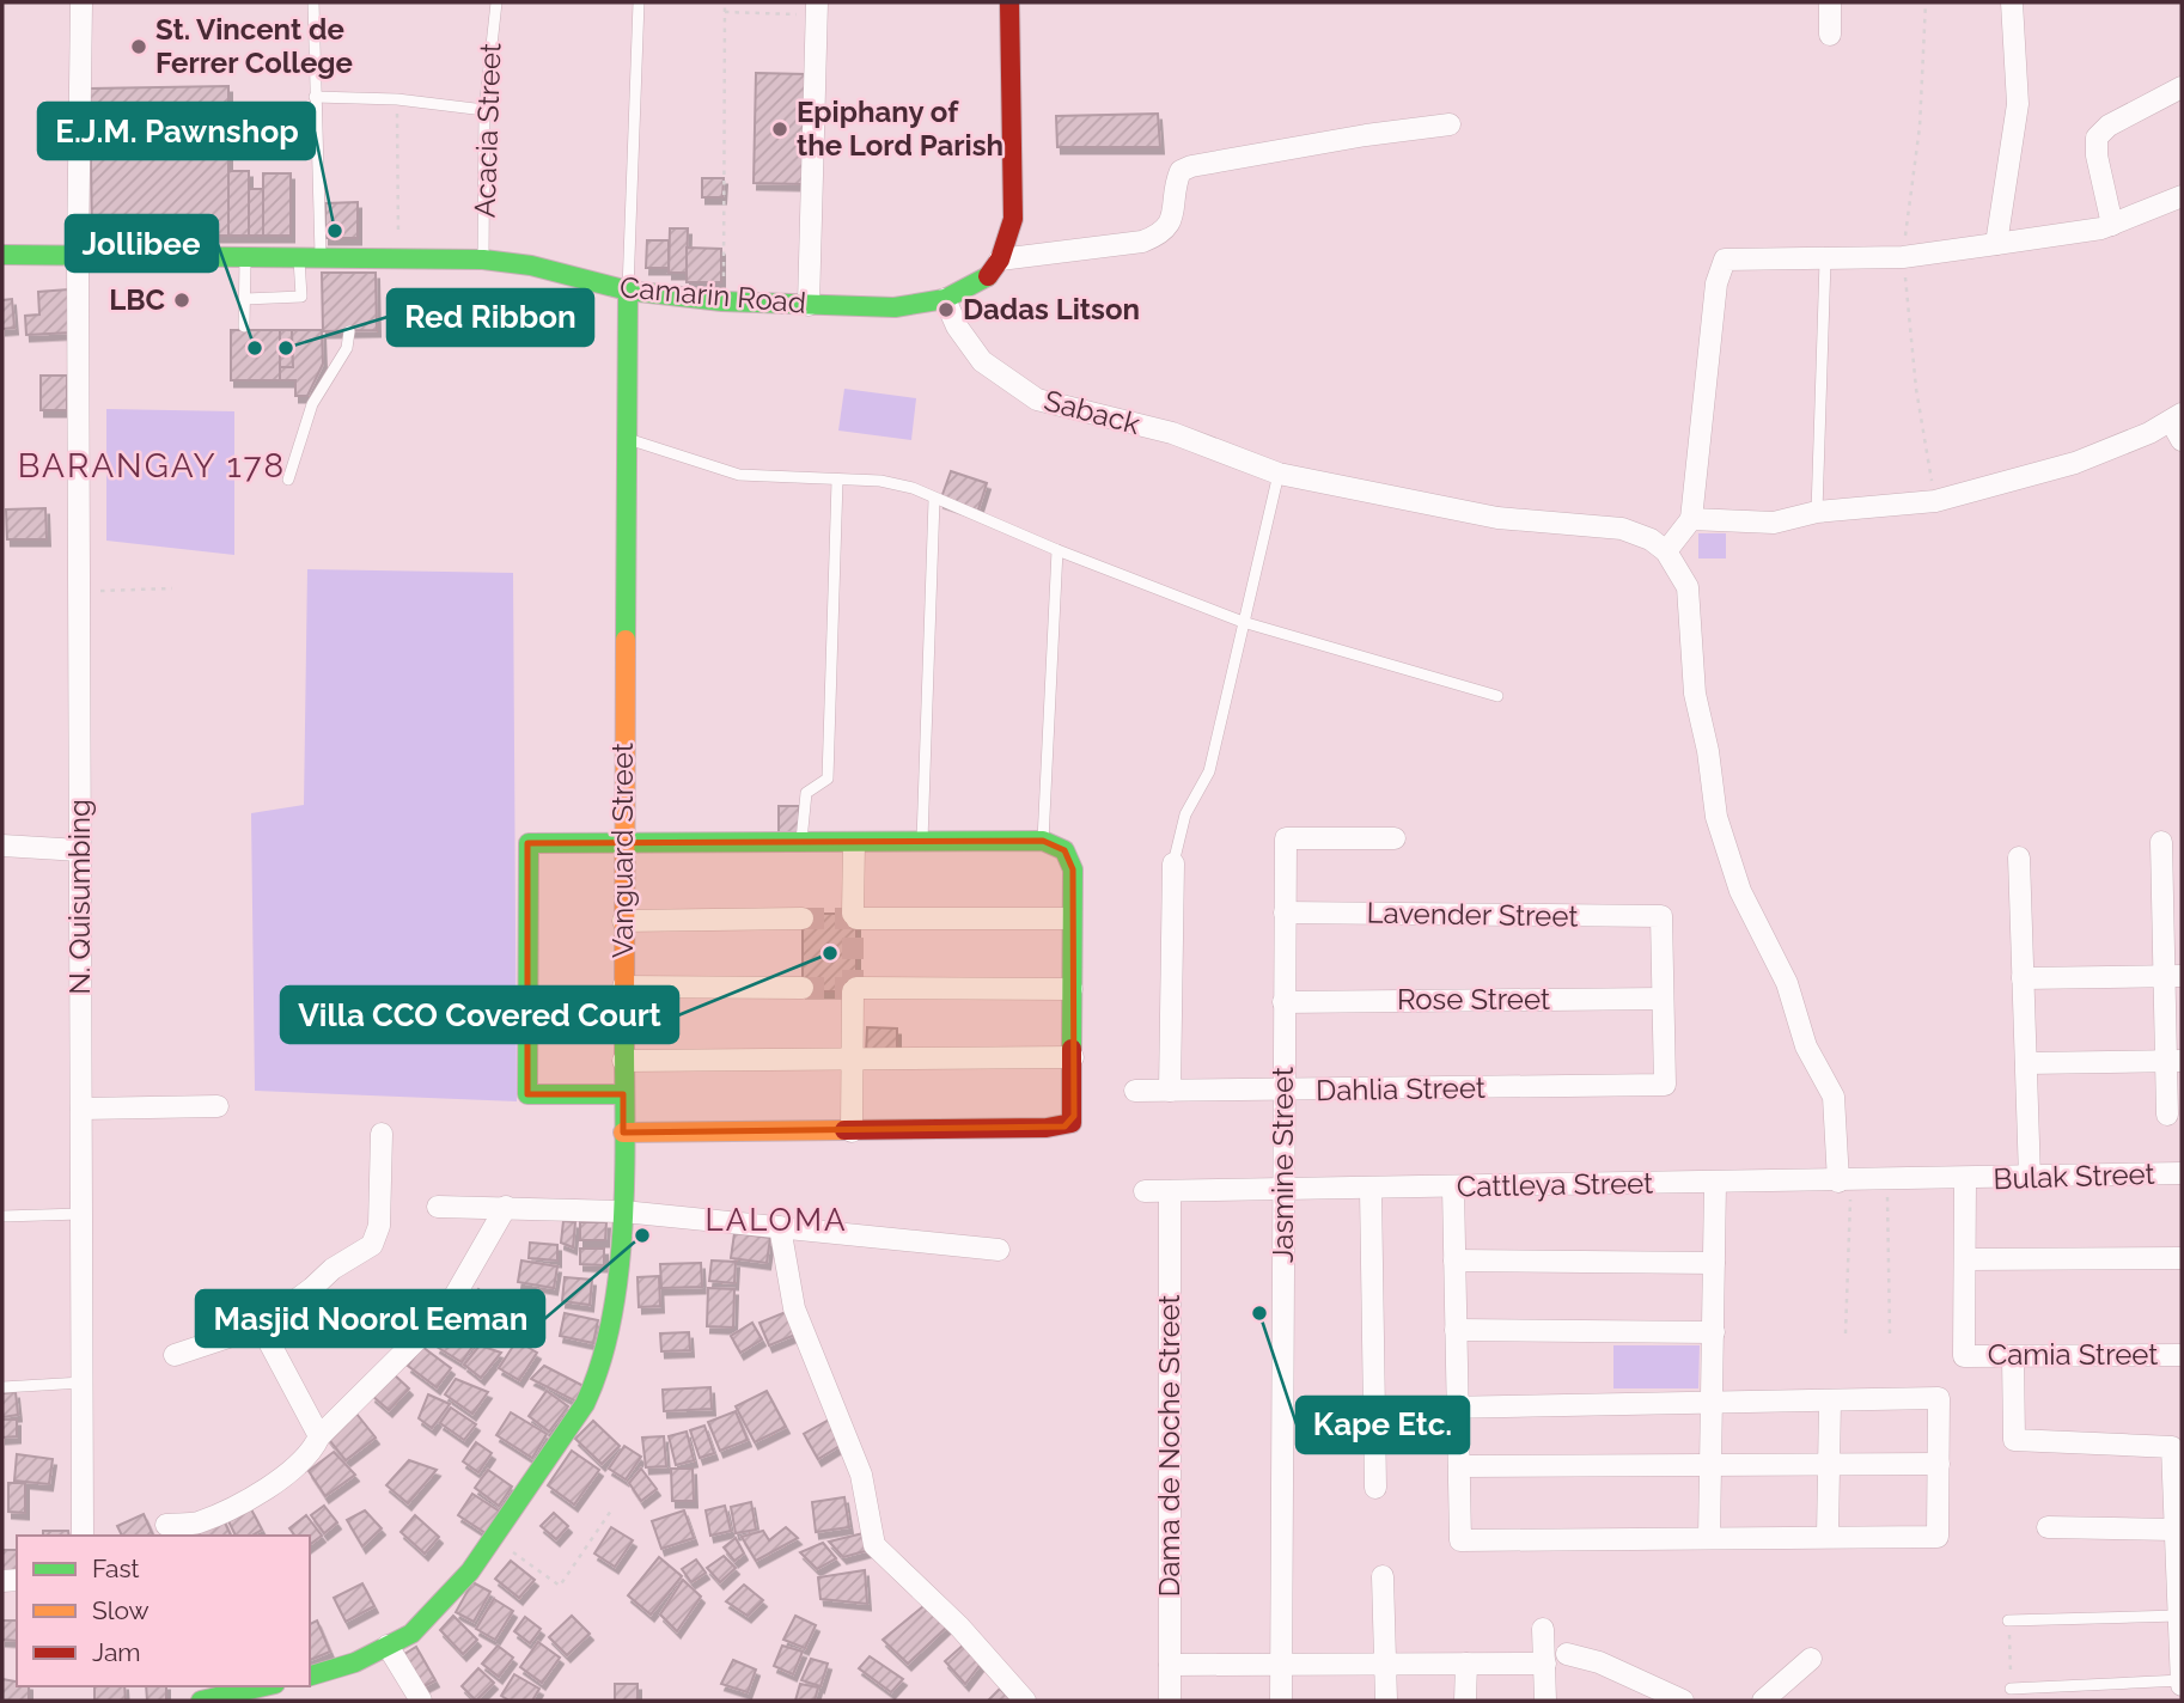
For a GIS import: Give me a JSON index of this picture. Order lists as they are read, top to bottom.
{
  "streets": {
    "street": [
      "Camarin Road",
      "Saback",
      "Vanguard Street",
      "N. Quisumbing",
      "Lavender Street",
      "Rose Street",
      "Dahlia Street",
      "Jasmine Street",
      "Bulak Street",
      "Cattleya Street",
      "Camia Street",
      "Dama de Noche Street"
    ],
    "lane": ["Acacia Street"]
  },
  "crossings": [
    ["Acacia Street", "Camarin Road"],
    ["Camarin Road", "Saback"],
    ["Camarin Road", "Vanguard Street"],
    ["Camarin Road", "N. Quisumbing"],
    ["Lavender Street", "Rose Street"],
    ["Lavender Street", "Dahlia Street"],
    ["Lavender Street", "Jasmine Street"],
    ["Rose Street", "Dahlia Street"],
    ["Rose Street", "Jasmine Street"],
    ["Dahlia Street", "Jasmine Street"],
    ["Jasmine Street", "Cattleya Street"],
    ["Bulak Street", "Cattleya Street"],
    ["Cattleya Street", "Dama de Noche Street"]
  ],
  "districts": ["BARANGAY 178", "LALOMA"],
  "places": [
    "St. Vincent de Ferrer College",
    "Epiphany of the Lord Parish",
    "E.J.M. Pawnshop",
    "LBC",
    "Dadas Litson",
    "Jollibee",
    "Red Ribbon",
    "Villa CCO Covered Court",
    "Masjid Noorol Eeman",
    "Kape Etc."
  ],
  "legend": ["Fast", "Slow", "Jam"]
}
